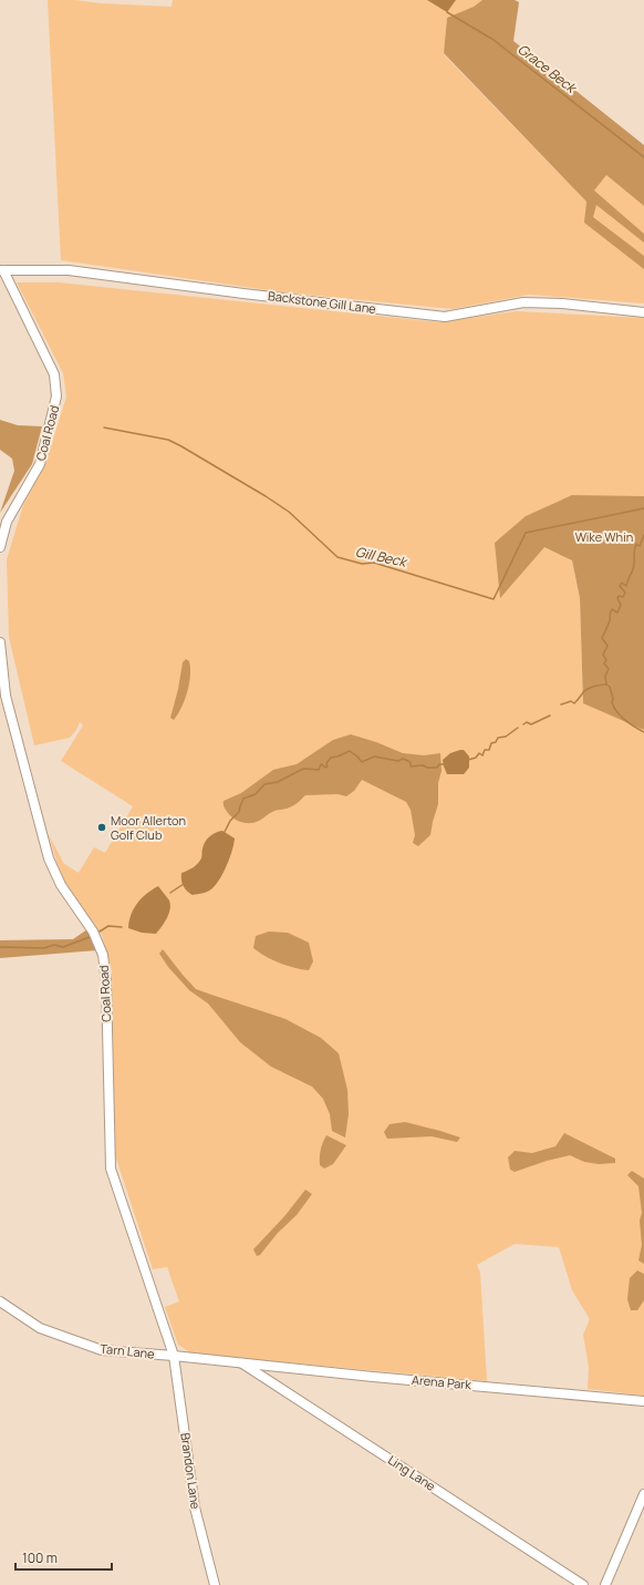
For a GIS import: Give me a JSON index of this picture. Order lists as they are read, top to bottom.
{
  "streets": {
    "street": [
      "Backstone Gill Lane",
      "Coal Road",
      "Tarn Lane",
      "Arena Park",
      "Brandon Lane",
      "Ling Lane"
    ]
  },
  "crossings": [
    ["Backstone Gill Lane", "Coal Road"],
    ["Coal Road", "Tarn Lane"],
    ["Coal Road", "Brandon Lane"],
    ["Tarn Lane", "Arena Park"],
    ["Tarn Lane", "Brandon Lane"],
    ["Tarn Lane", "Ling Lane"],
    ["Arena Park", "Ling Lane"]
  ],
  "water": ["Grace Beck", "Gill Beck"],
  "parks": ["Wike Whin"],
  "places": ["Moor Allerton Golf Club"],
  "scale_bar": "100 m"
}
